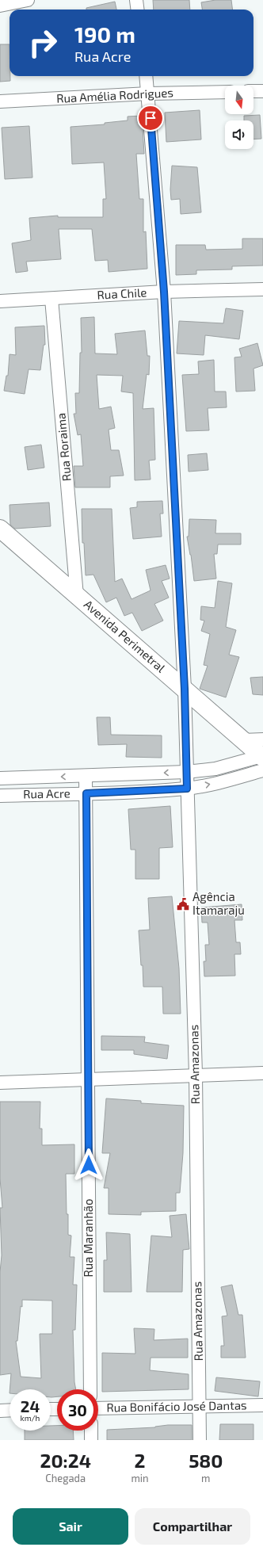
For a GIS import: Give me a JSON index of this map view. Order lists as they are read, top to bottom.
{
  "streets": {
    "main road": ["Avenida Perimetral"],
    "street": [
      "Rua Amélia Rodrigues",
      "Rua Chile",
      "Rua Roraima",
      "Rua Acre",
      "Rua Amazonas",
      "Rua Maranhão",
      "Rua Bonifácio José Dantas"
    ]
  },
  "crossings": [
    ["Rua Amélia Rodrigues", "Rua Amazonas"],
    ["Rua Chile", "Rua Roraima"],
    ["Rua Chile", "Rua Amazonas"],
    ["Rua Roraima", "Avenida Perimetral"],
    ["Avenida Perimetral", "Rua Acre"],
    ["Avenida Perimetral", "Rua Amazonas"],
    ["Rua Acre", "Rua Amazonas"],
    ["Rua Acre", "Rua Maranhão"],
    ["Rua Amazonas", "Rua Bonifácio José Dantas"]
  ],
  "places": {
    "public building": ["Agência Itamaraju"]
  },
  "north": "bottom",
  "page": {
    "turn": ["190 m", "Rua Acre"],
    "speed": "24 km/h",
    "limit": "30",
    "eta": [
      "20:24",
      "Chegada",
      "2",
      "min",
      "580",
      "m"
    ],
    "buttons": ["Sair", "Compartilhar"]
  }
}
